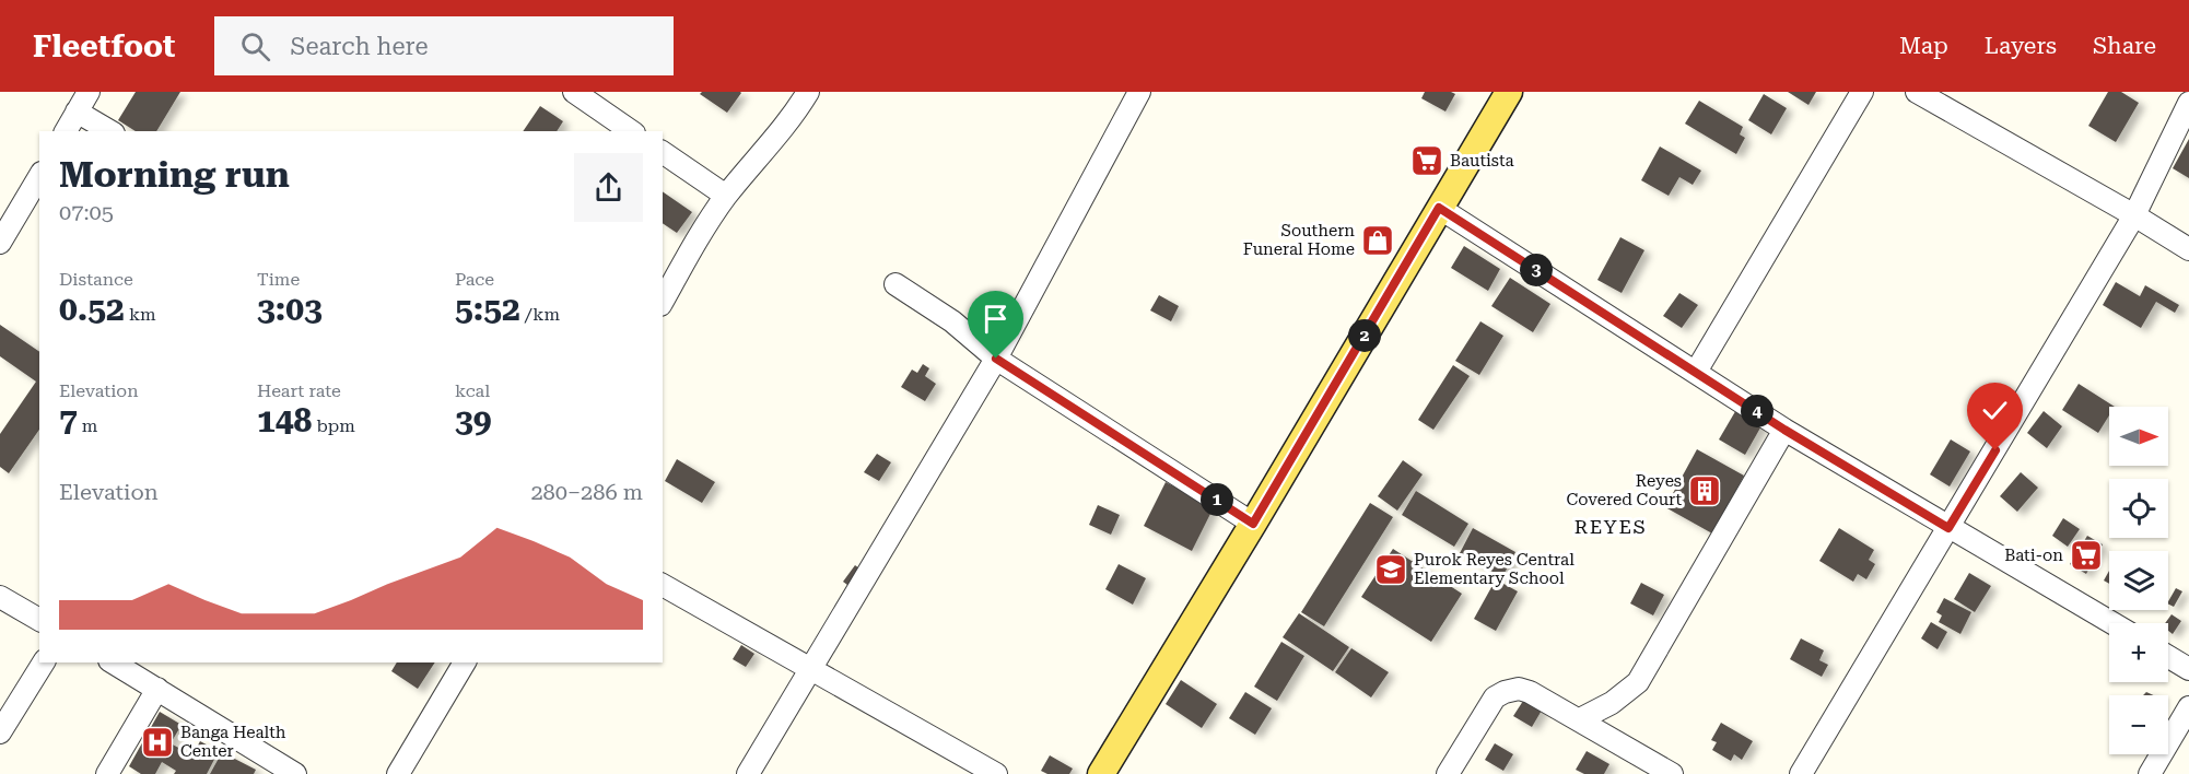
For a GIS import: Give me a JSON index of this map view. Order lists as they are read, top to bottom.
{
  "districts": ["REYES"],
  "places": {
    "supermarket": ["Bautista", "Bati-on"],
    "shop": ["Southern Funeral Home"],
    "building": ["Reyes Covered Court"],
    "school or university": ["Purok Reyes Central Elementary School"],
    "hospital": ["Banga Health Center"]
  },
  "north": "right",
  "page": {
    "header": "Fleetfoot",
    "search": "Search here",
    "nav": ["Map", "Layers", "Share"],
    "heading": ["Morning run", "07:05"],
    "stats": [
      ["Distance", "0.52 km"],
      ["Time", "3:03"],
      ["Pace", "5:52 /km"],
      ["Elevation", "7 m"],
      ["Heart rate", "148 bpm"],
      ["kcal", "39"]
    ],
    "pins": [
      "3",
      "2",
      "4",
      "1"
    ],
    "map_buttons": ["+", "−"],
    "chart": ["Elevation", "280–286 m"]
  }
}
